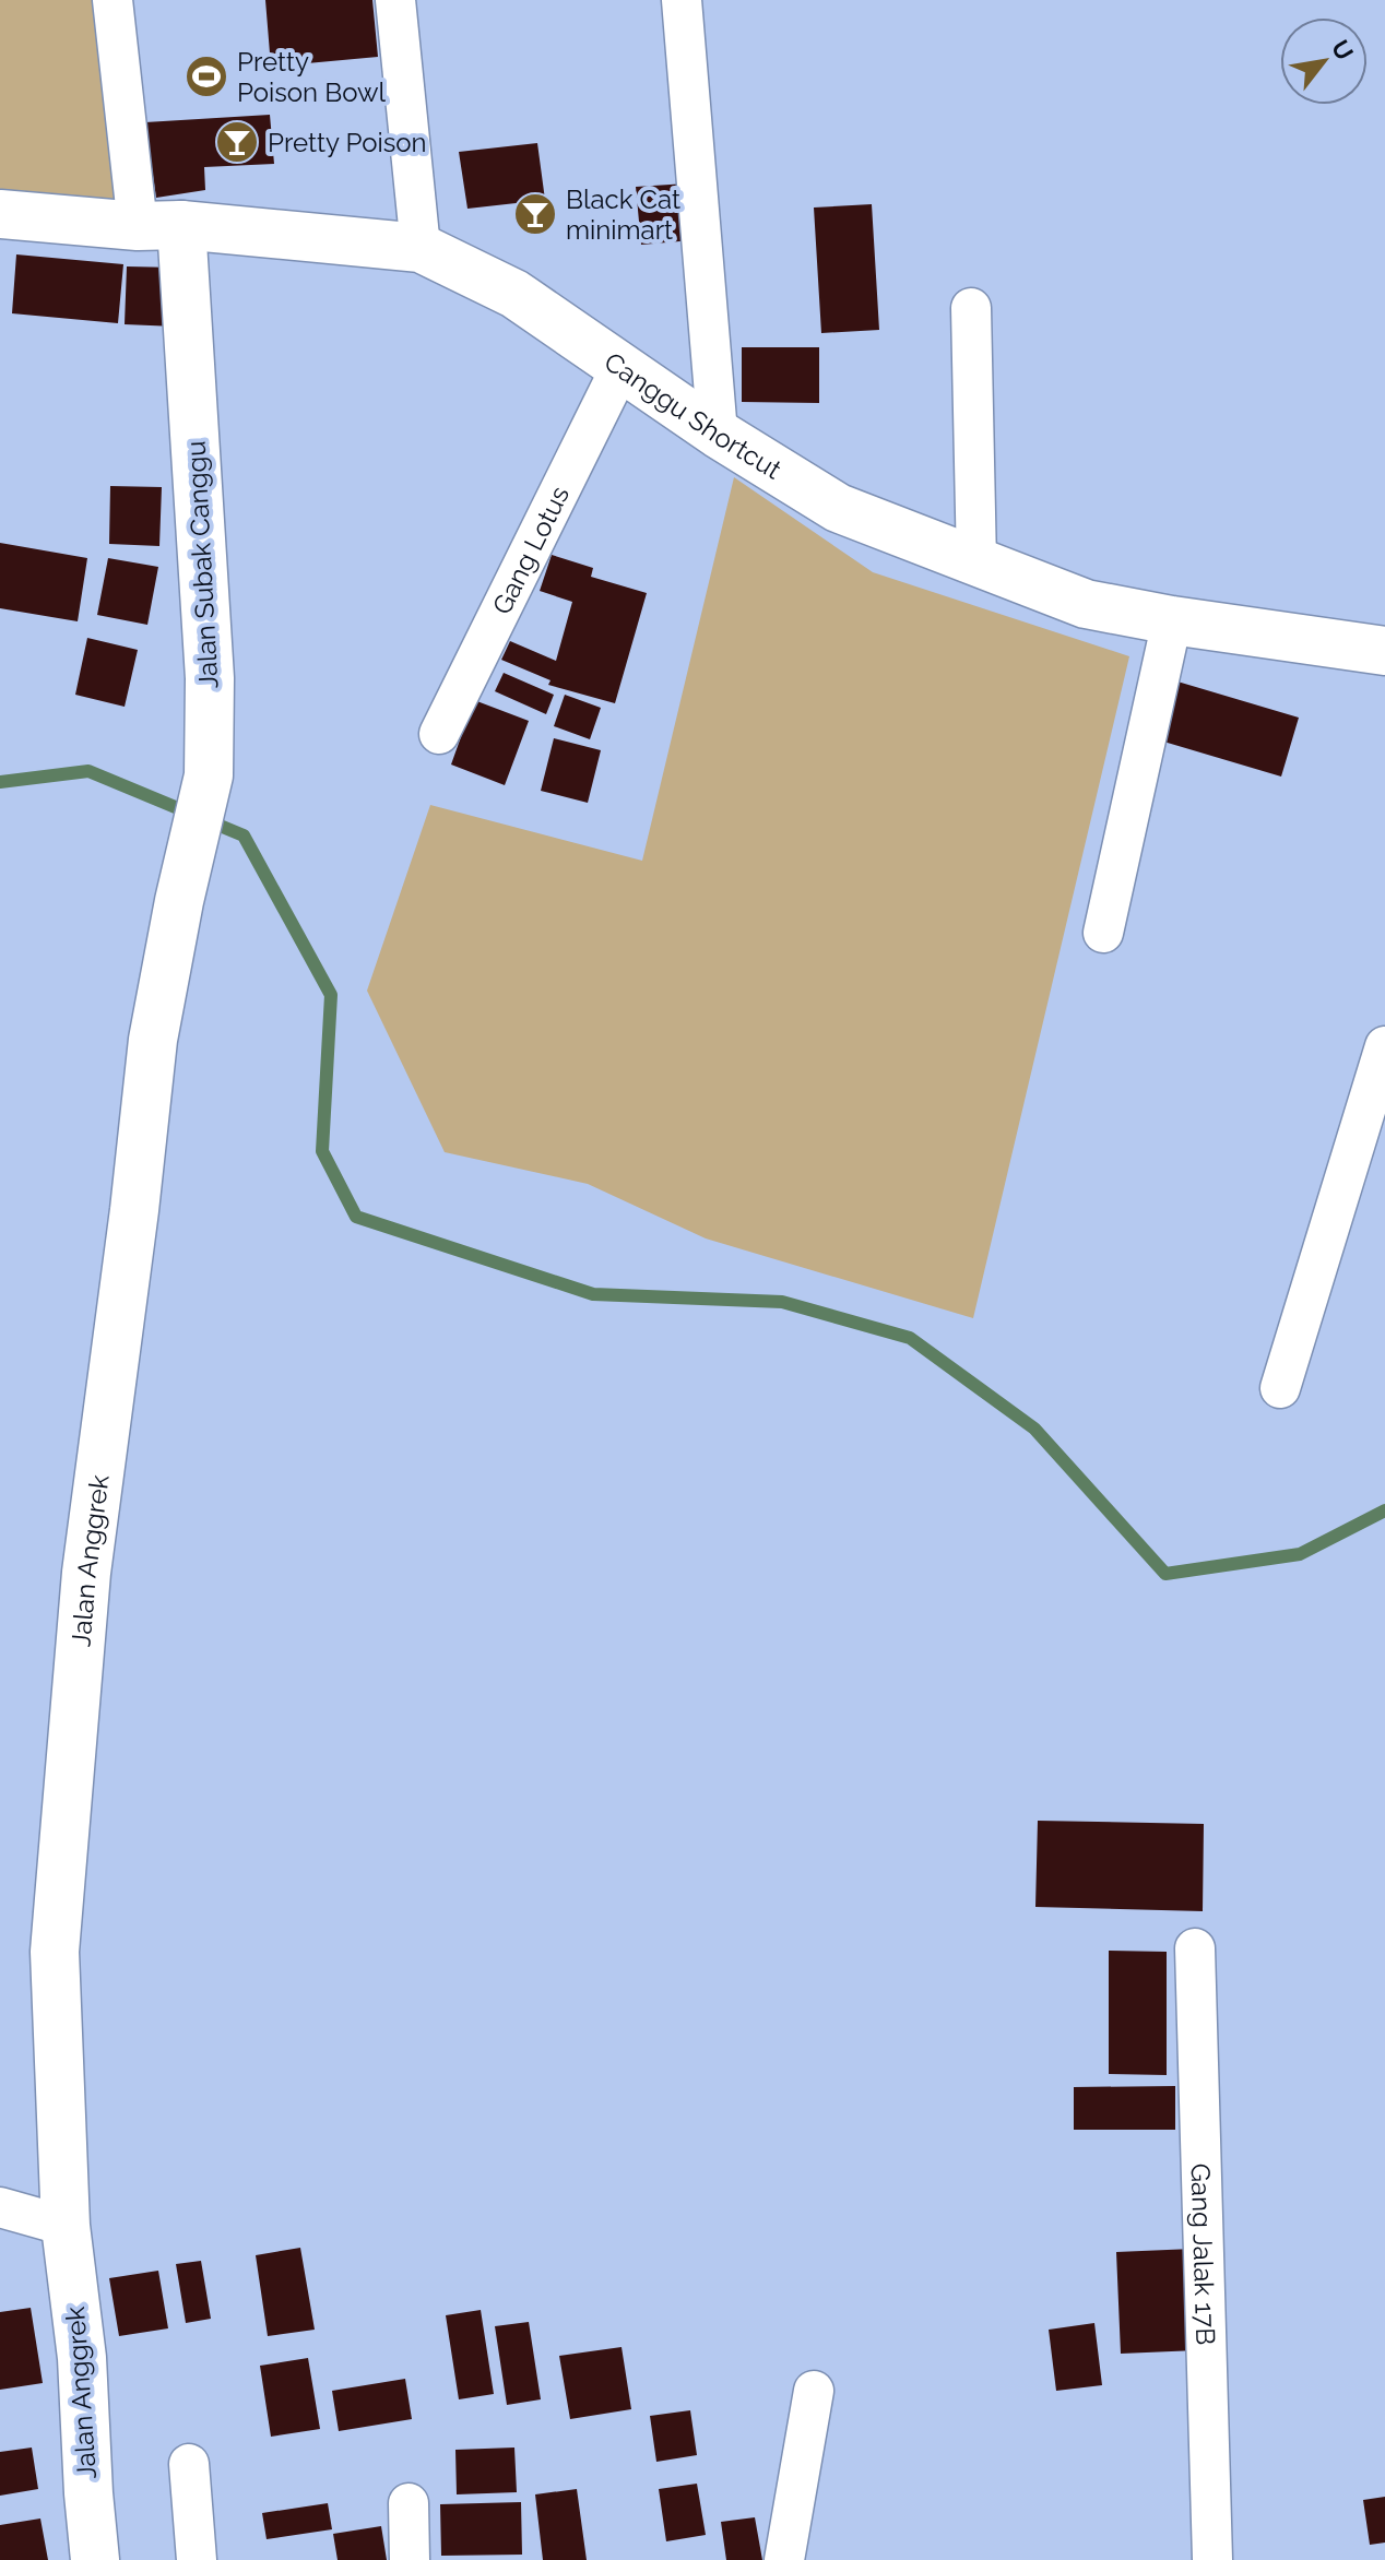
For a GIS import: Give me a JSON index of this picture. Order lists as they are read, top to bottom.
{
  "streets": {
    "street": [
      "Canggu Shortcut",
      "Gang Lotus",
      "Jalan Subak Canggu",
      "Jalan Anggrek",
      "Gang Jalak 17B"
    ]
  },
  "crossings": [
    ["Canggu Shortcut", "Gang Lotus"],
    ["Canggu Shortcut", "Jalan Subak Canggu"],
    ["Jalan Subak Canggu", "Jalan Anggrek"]
  ],
  "places": {
    "sports": ["Pretty Poison Bowl"],
    "bar": ["Pretty Poison", "Black Cat minimart"]
  },
  "north": "top right"
}
